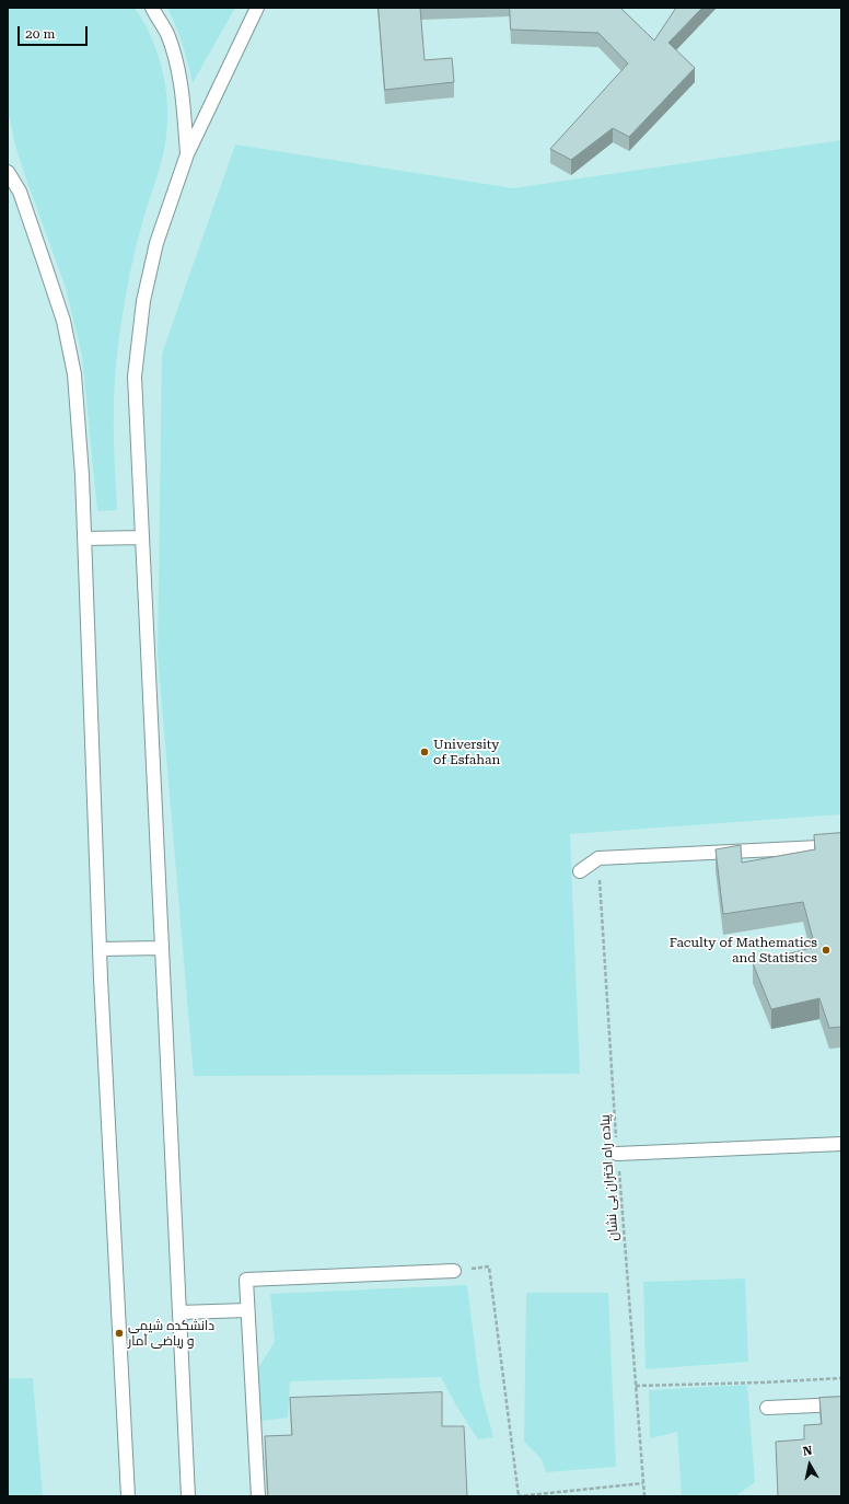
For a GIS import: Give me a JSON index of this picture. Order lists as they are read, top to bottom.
{
  "streets": {
    "path": ["پیاده راه اختران بی نشان"]
  },
  "places": ["University of Esfahan", "Faculty of Mathematics and Statistics", "دانشکده شیمی و ریاضی آمار"],
  "scale_bar": "20 m",
  "north": "top"
}
